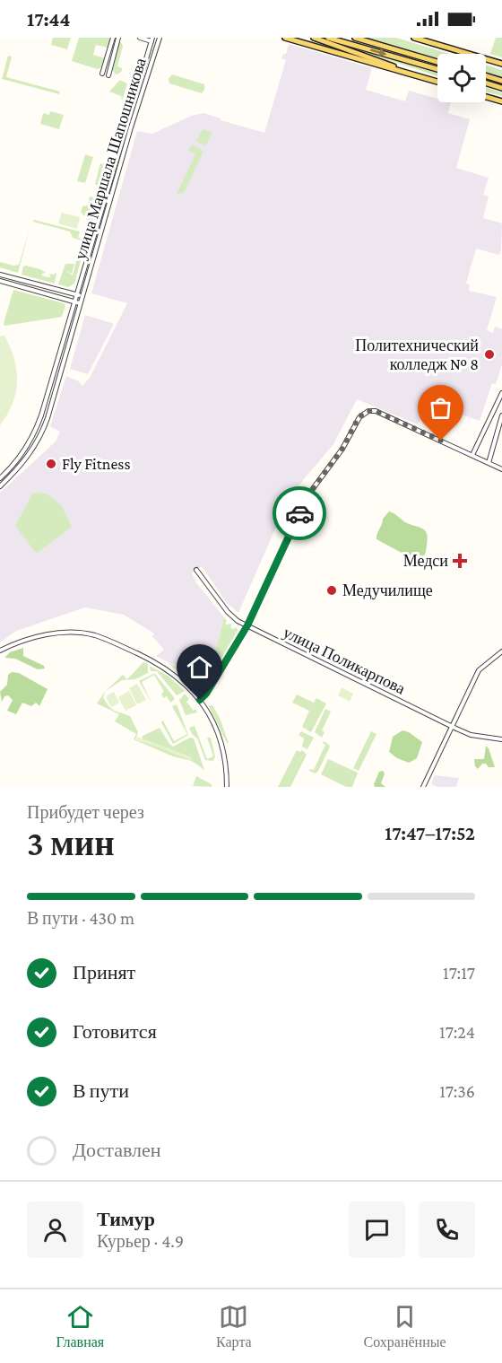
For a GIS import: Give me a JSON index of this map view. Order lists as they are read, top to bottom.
{
  "streets": {
    "street": ["улица Маршала Шапошникова", "улица Поликарпова"]
  },
  "places": {
    "other": ["Политехнический колледж № 8", "Fly Fitness", "Медучилище"],
    "health": ["Медси"]
  },
  "page": {
    "status": "17:44",
    "heading": ["3 мин", "Прибудет через", "17:47–17:52"],
    "panel": ["Тимур", "Курьер · 4.9"],
    "bar": "В пути · 430 m",
    "list": [
      ["Принят", "17:17"],
      ["Готовится", "17:24"],
      ["В пути", "17:36"],
      "Доставлен"
    ],
    "tabs": ["Главная", "Карта", "Сохранённые"]
  }
}
